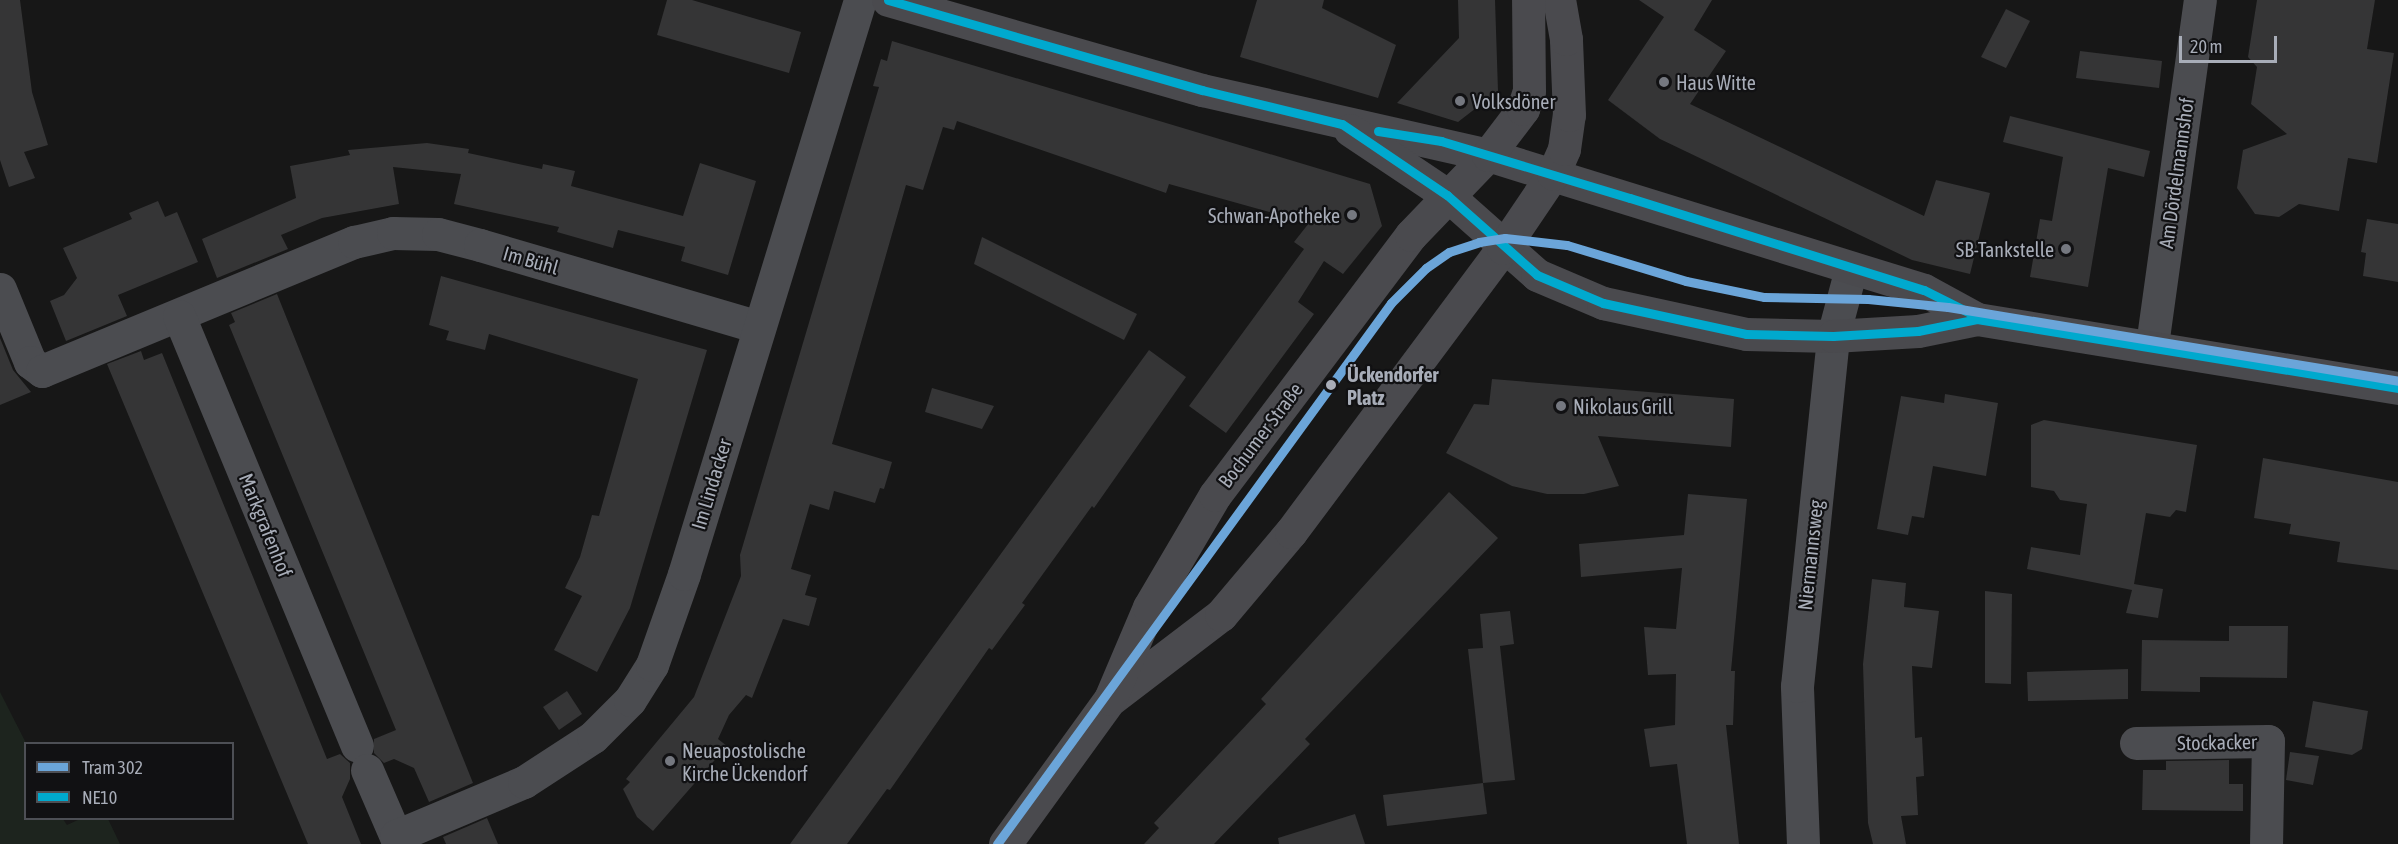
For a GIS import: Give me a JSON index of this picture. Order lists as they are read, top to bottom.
{
  "streets": {
    "main road": ["Bochumer Straße"],
    "street": [
      "Am Dördelmannshof",
      "Im Bühl",
      "Im Lindacker",
      "Markgrafenhof",
      "Niermannsweg",
      "Stockacker"
    ]
  },
  "crossings": [
    ["Im Bühl", "Im Lindacker"],
    ["Im Bühl", "Markgrafenhof"],
    ["Im Lindacker", "Markgrafenhof"]
  ],
  "places": [
    "Haus Witte",
    "Volksdöner",
    "Schwan-Apotheke",
    "SB-Tankstelle",
    "Ückendorfer Platz",
    "Nikolaus Grill",
    "Neuapostolische Kirche Ückendorf"
  ],
  "lines": ["transit line NE10", "tram line 302"],
  "legend": ["Tram 302", "NE10"],
  "scale_bar": "20 m"
}
